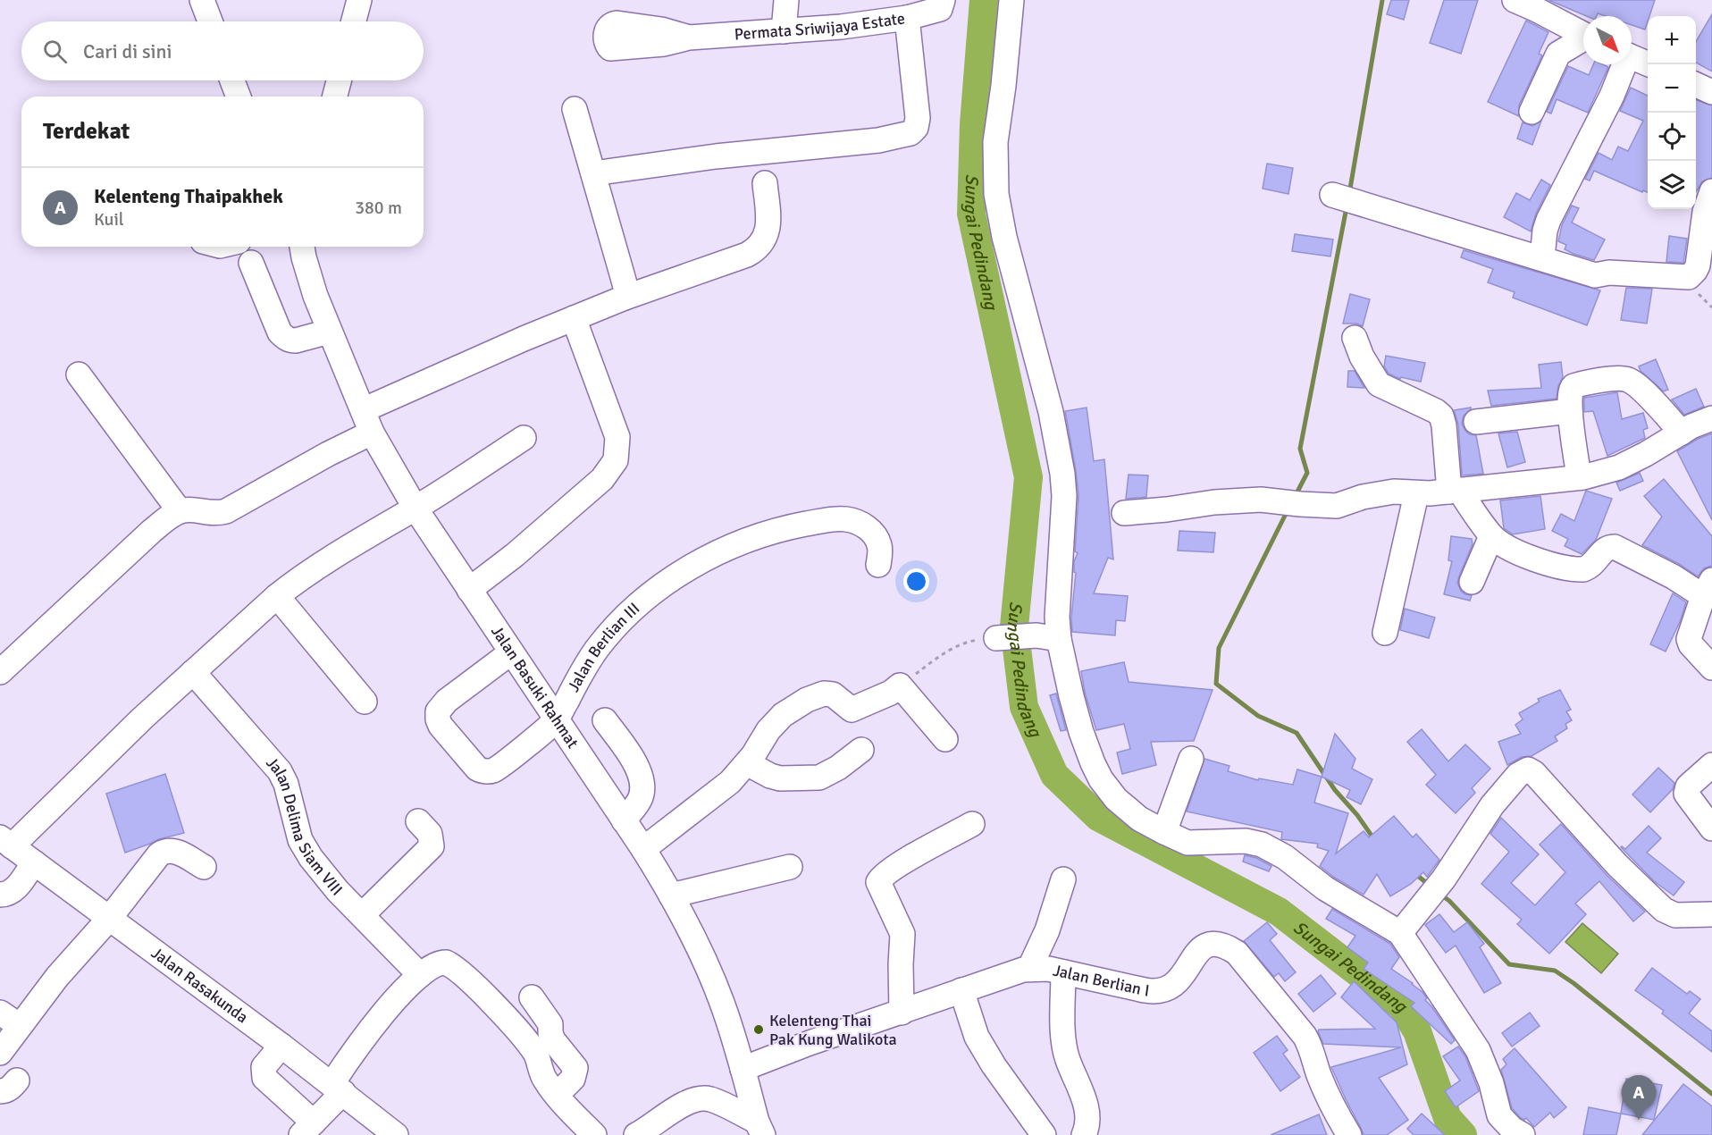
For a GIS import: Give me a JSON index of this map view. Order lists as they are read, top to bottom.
{
  "streets": {
    "street": [
      "Permata Sriwijaya Estate",
      "Jalan Berlian III",
      "Jalan Basuki Rahmat",
      "Jalan Delima Siam VIII",
      "Jalan Berlian I",
      "Jalan Rasakunda"
    ]
  },
  "crossings": [
    ["Jalan Berlian III", "Jalan Basuki Rahmat"],
    ["Jalan Basuki Rahmat", "Jalan Berlian I"]
  ],
  "water": ["Sungai Pedindang"],
  "places": ["Kelenteng Thai Pak Kung Walikota"],
  "north": "bottom right",
  "page": {
    "map_buttons": ["+", "−"],
    "search": "Cari di sini",
    "heading": "Terdekat",
    "list": [
      {
        "mark": "A",
        "name": "Kelenteng Thaipakhek",
        "note": "Kuil",
        "value": "380 m"
      }
    ],
    "pins": "A"
  }
}
